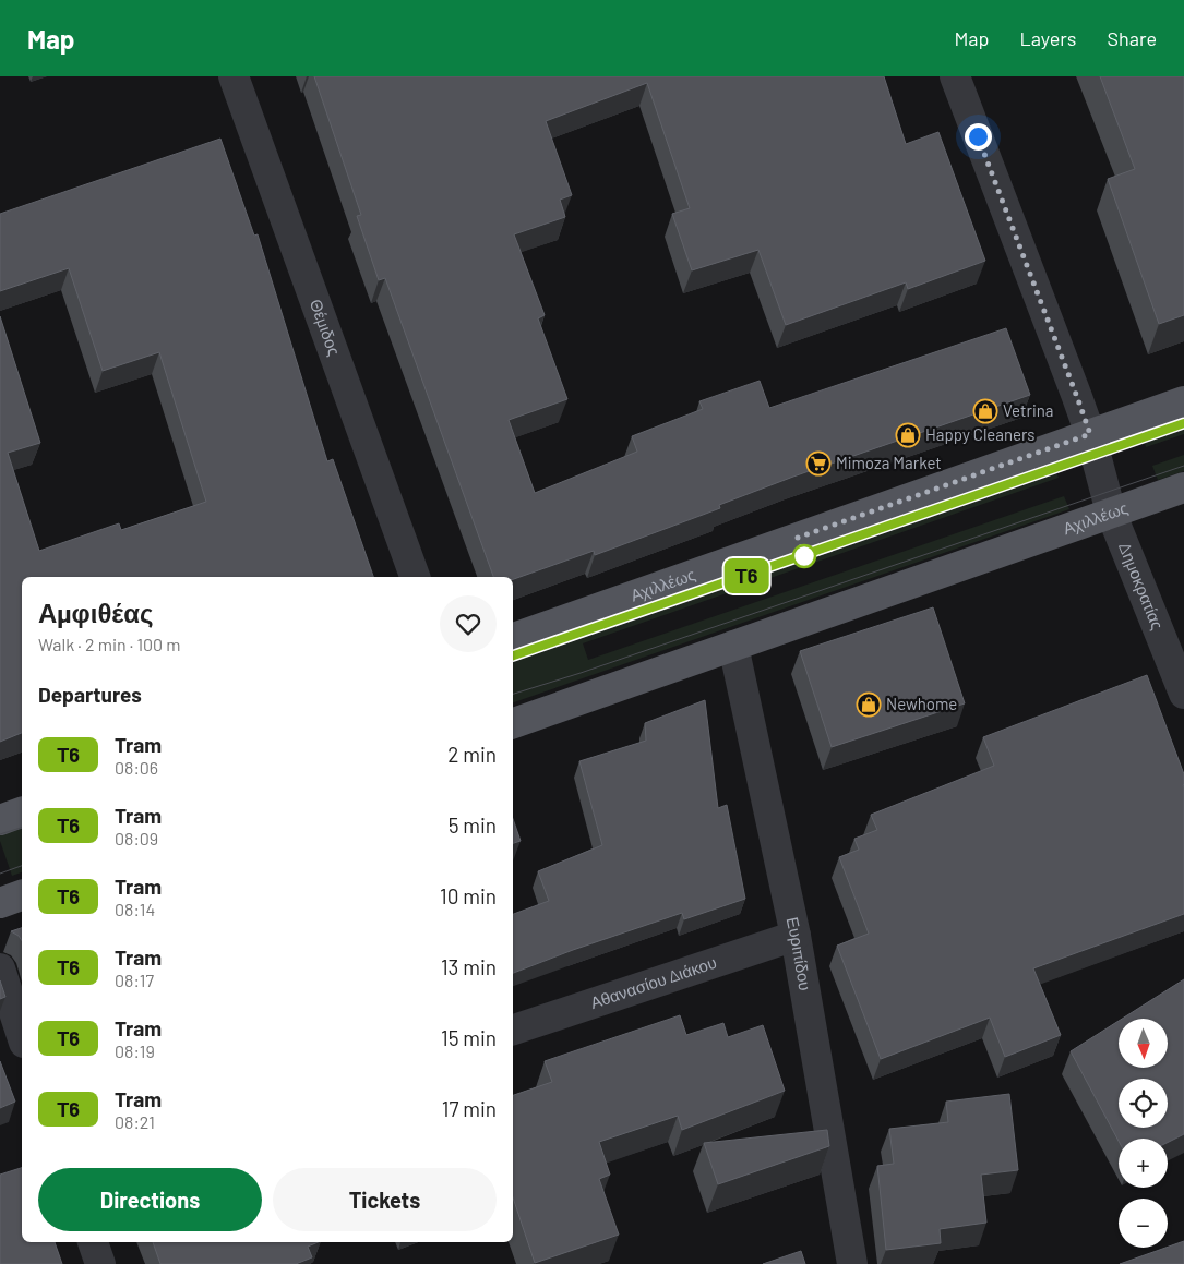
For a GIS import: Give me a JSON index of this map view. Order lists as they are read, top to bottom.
{
  "streets": {
    "main road": ["Αχιλλέως"],
    "street": [
      "Θέμιδος",
      "Δημοκρατίας",
      "Ευριπίδου",
      "Αθανασίου Διάκου"
    ]
  },
  "crossings": [
    ["Αχιλλέως", "Δημοκρατίας"],
    ["Αχιλλέως", "Ευριπίδου"],
    ["Ευριπίδου", "Αθανασίου Διάκου"]
  ],
  "places": {
    "shop": ["Vetrina", "Happy Cleaners", "Newhome"],
    "supermarket": ["Mimoza Market"]
  },
  "lines": ["tram line Τ6"],
  "north": "bottom",
  "page": {
    "header": "Map",
    "nav": ["Map", "Layers", "Share"],
    "on_map": "Τ6",
    "heading": [
      ["Αμφιθέας", "Walk · 2 min · 100 m"],
      "Departures"
    ],
    "list": [
      {
        "mark": "Τ6",
        "name": "Tram",
        "note": "08:06",
        "value": "2 min"
      },
      {
        "mark": "Τ6",
        "name": "Tram",
        "note": "08:09",
        "value": "5 min"
      },
      {
        "mark": "Τ6",
        "name": "Tram",
        "note": "08:14",
        "value": "10 min"
      },
      {
        "mark": "Τ6",
        "name": "Tram",
        "note": "08:17",
        "value": "13 min"
      },
      {
        "mark": "Τ6",
        "name": "Tram",
        "note": "08:19",
        "value": "15 min"
      },
      {
        "mark": "Τ6",
        "name": "Tram",
        "note": "08:21",
        "value": "17 min"
      }
    ],
    "map_buttons": ["+", "−"],
    "buttons": ["Directions", "Tickets"]
  }
}
